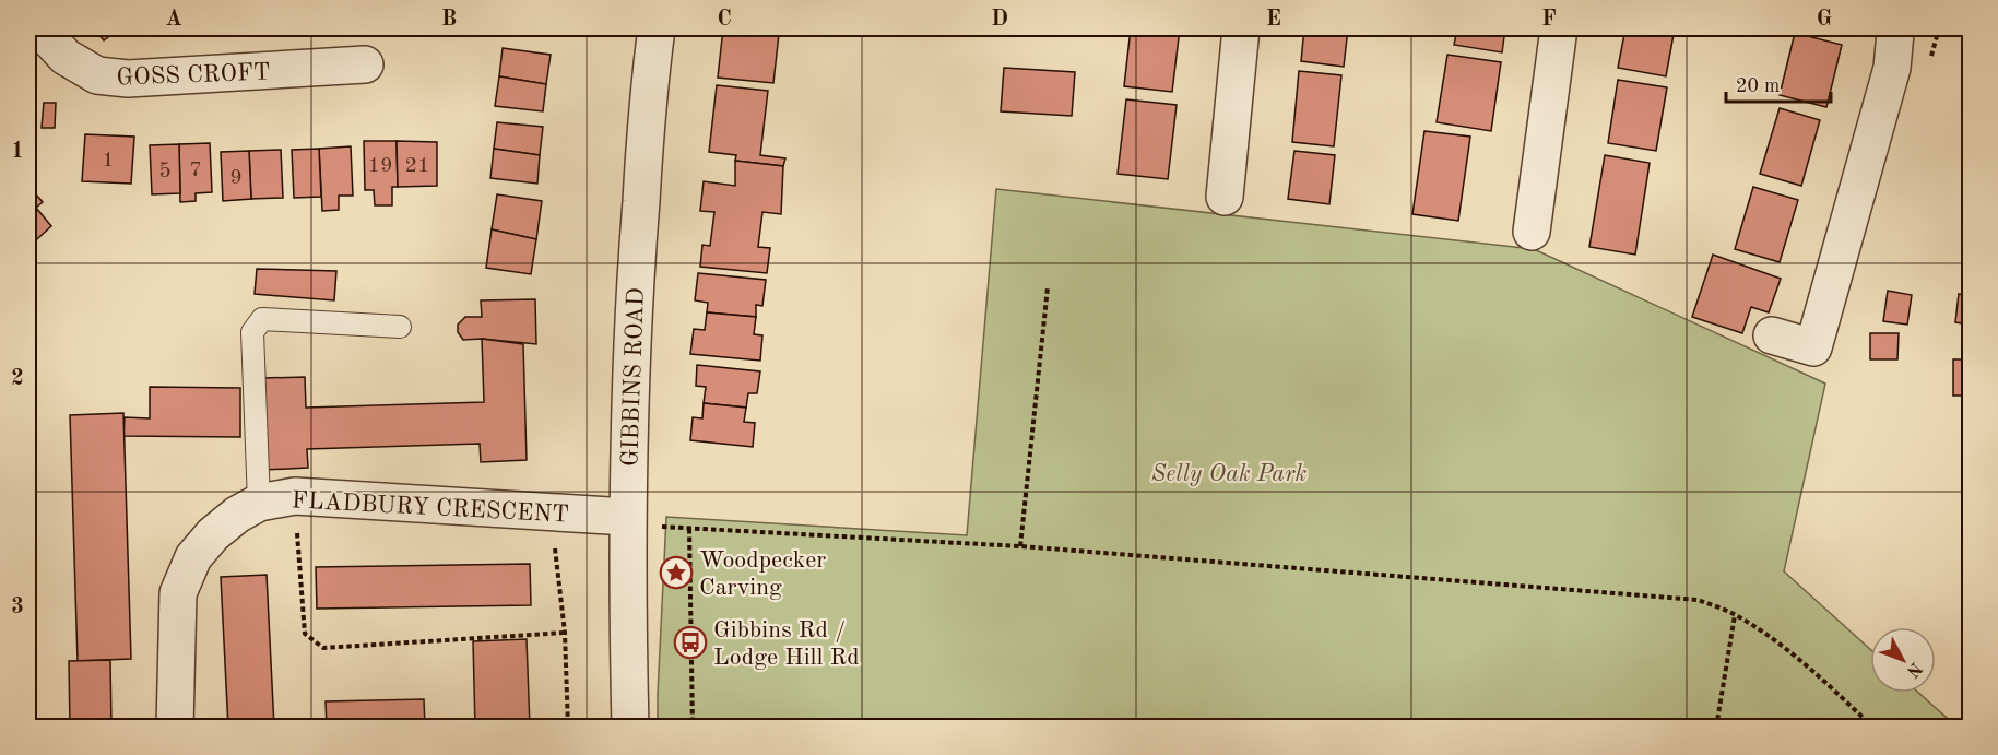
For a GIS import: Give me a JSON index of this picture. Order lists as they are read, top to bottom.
{
  "streets": {
    "street": ["GOSS CROFT", "GIBBINS ROAD", "FLADBURY CRESCENT"]
  },
  "crossings": [
    ["GIBBINS ROAD", "FLADBURY CRESCENT"]
  ],
  "parks": ["Selly Oak Park"],
  "places": {
    "place": ["Woodpecker Carving"],
    "bus stop": ["Gibbins Rd / Lodge Hill Rd"]
  },
  "house_numbers": [
    "1",
    "19",
    "21",
    "7",
    "5",
    "9"
  ],
  "scale_bar": "20 m",
  "north": "bottom right",
  "grid": {
    "columns": [
      "A",
      "B",
      "C",
      "D",
      "E",
      "F",
      "G"
    ],
    "rows": ["1", "2", "3"]
  }
}
